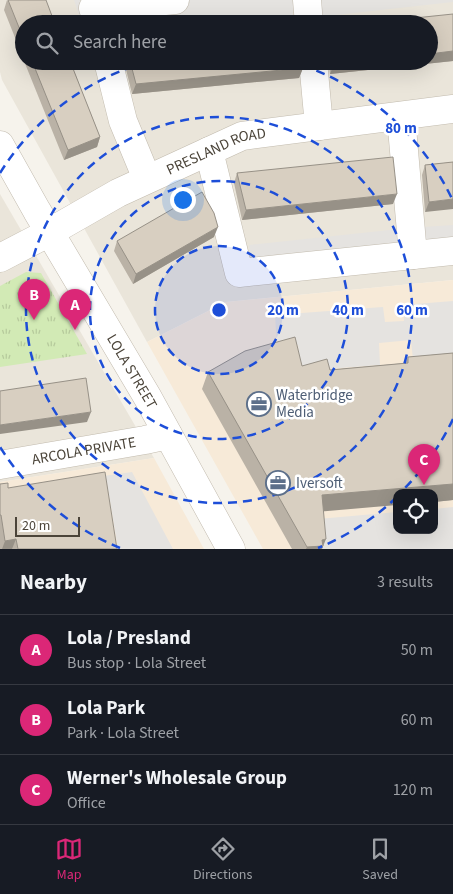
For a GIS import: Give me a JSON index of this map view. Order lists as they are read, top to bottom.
{
  "streets": {
    "street": ["PRESLAND ROAD", "LOLA STREET", "ARCOLA PRIVATE"]
  },
  "crossings": [
    ["PRESLAND ROAD", "LOLA STREET"],
    ["LOLA STREET", "ARCOLA PRIVATE"]
  ],
  "places": {
    "office": ["Waterbridge Media", "Iversoft"]
  },
  "scale_bar": "20 m",
  "page": {
    "search": "Search here",
    "pins": ["B", "A", "C"],
    "scale": "20 m",
    "heading": ["Nearby", "3 results"],
    "list": [
      {
        "mark": "A",
        "name": "Lola / Presland",
        "note": "Bus stop · Lola Street",
        "value": "50 m"
      },
      {
        "mark": "B",
        "name": "Lola Park",
        "note": "Park · Lola Street",
        "value": "60 m"
      },
      {
        "mark": "C",
        "name": "Werner's Wholesale Group",
        "note": "Office",
        "value": "120 m"
      }
    ],
    "nav": ["Map", "Directions", "Saved"]
  },
  "rings": [
    "80 m",
    "20 m",
    "40 m",
    "60 m"
  ]
}
